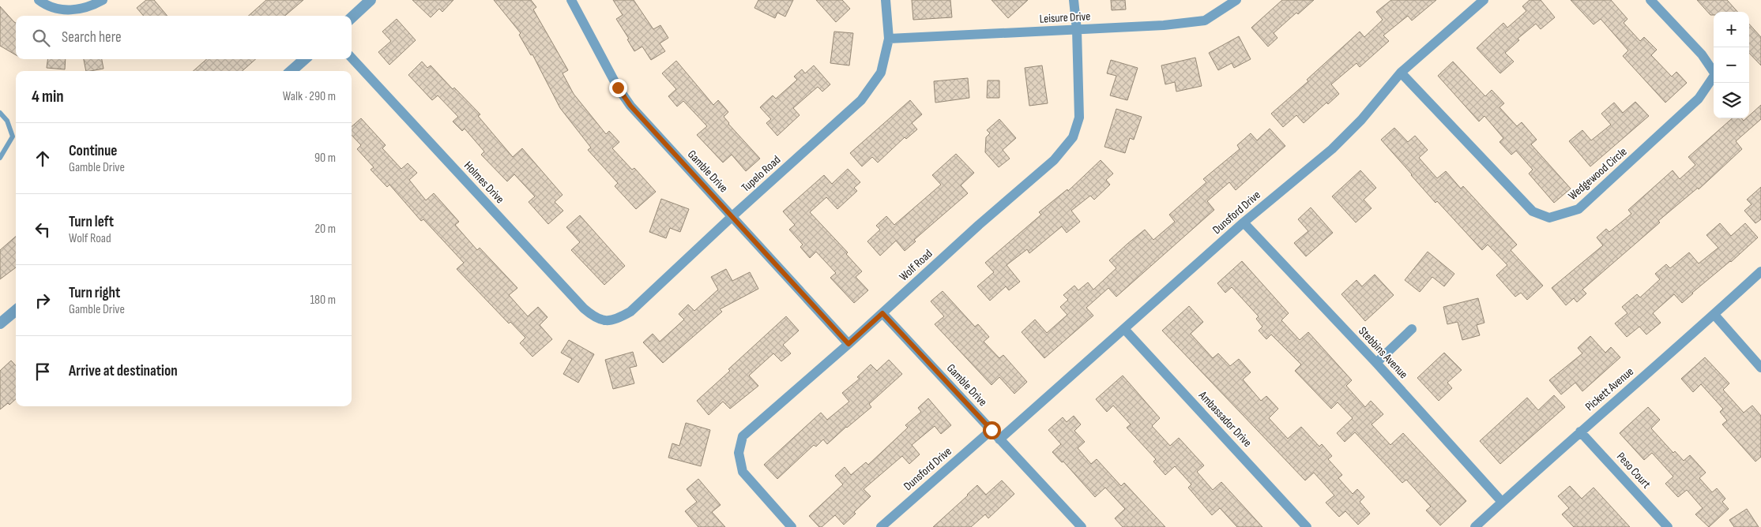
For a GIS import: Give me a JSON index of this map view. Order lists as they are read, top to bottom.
{
  "streets": {
    "street": [
      "Leisure Drive",
      "Gamble Drive",
      "Tupelo Road",
      "Wedgewood Circle",
      "Holmes Drive",
      "Dunsford Drive",
      "Wolf Road",
      "Stebbins Avenue",
      "Pickett Avenue",
      "Ambassador Drive",
      "Peso Court"
    ]
  },
  "crossings": [
    ["Leisure Drive", "Tupelo Road"],
    ["Leisure Drive", "Wolf Road"],
    ["Gamble Drive", "Tupelo Road"],
    ["Gamble Drive", "Dunsford Drive"],
    ["Gamble Drive", "Wolf Road"],
    ["Tupelo Road", "Holmes Drive"],
    ["Wedgewood Circle", "Dunsford Drive"],
    ["Dunsford Drive", "Stebbins Avenue"],
    ["Dunsford Drive", "Ambassador Drive"],
    ["Stebbins Avenue", "Pickett Avenue"],
    ["Pickett Avenue", "Peso Court"]
  ],
  "page": {
    "map_buttons": ["+", "−"],
    "search": "Search here",
    "heading": ["4 min", "Walk · 290 m"],
    "list": [
      ["Continue", "Gamble Drive", "90 m"],
      ["Turn left", "Wolf Road", "20 m"],
      ["Turn right", "Gamble Drive", "180 m"],
      "Arrive at destination"
    ]
  }
}
